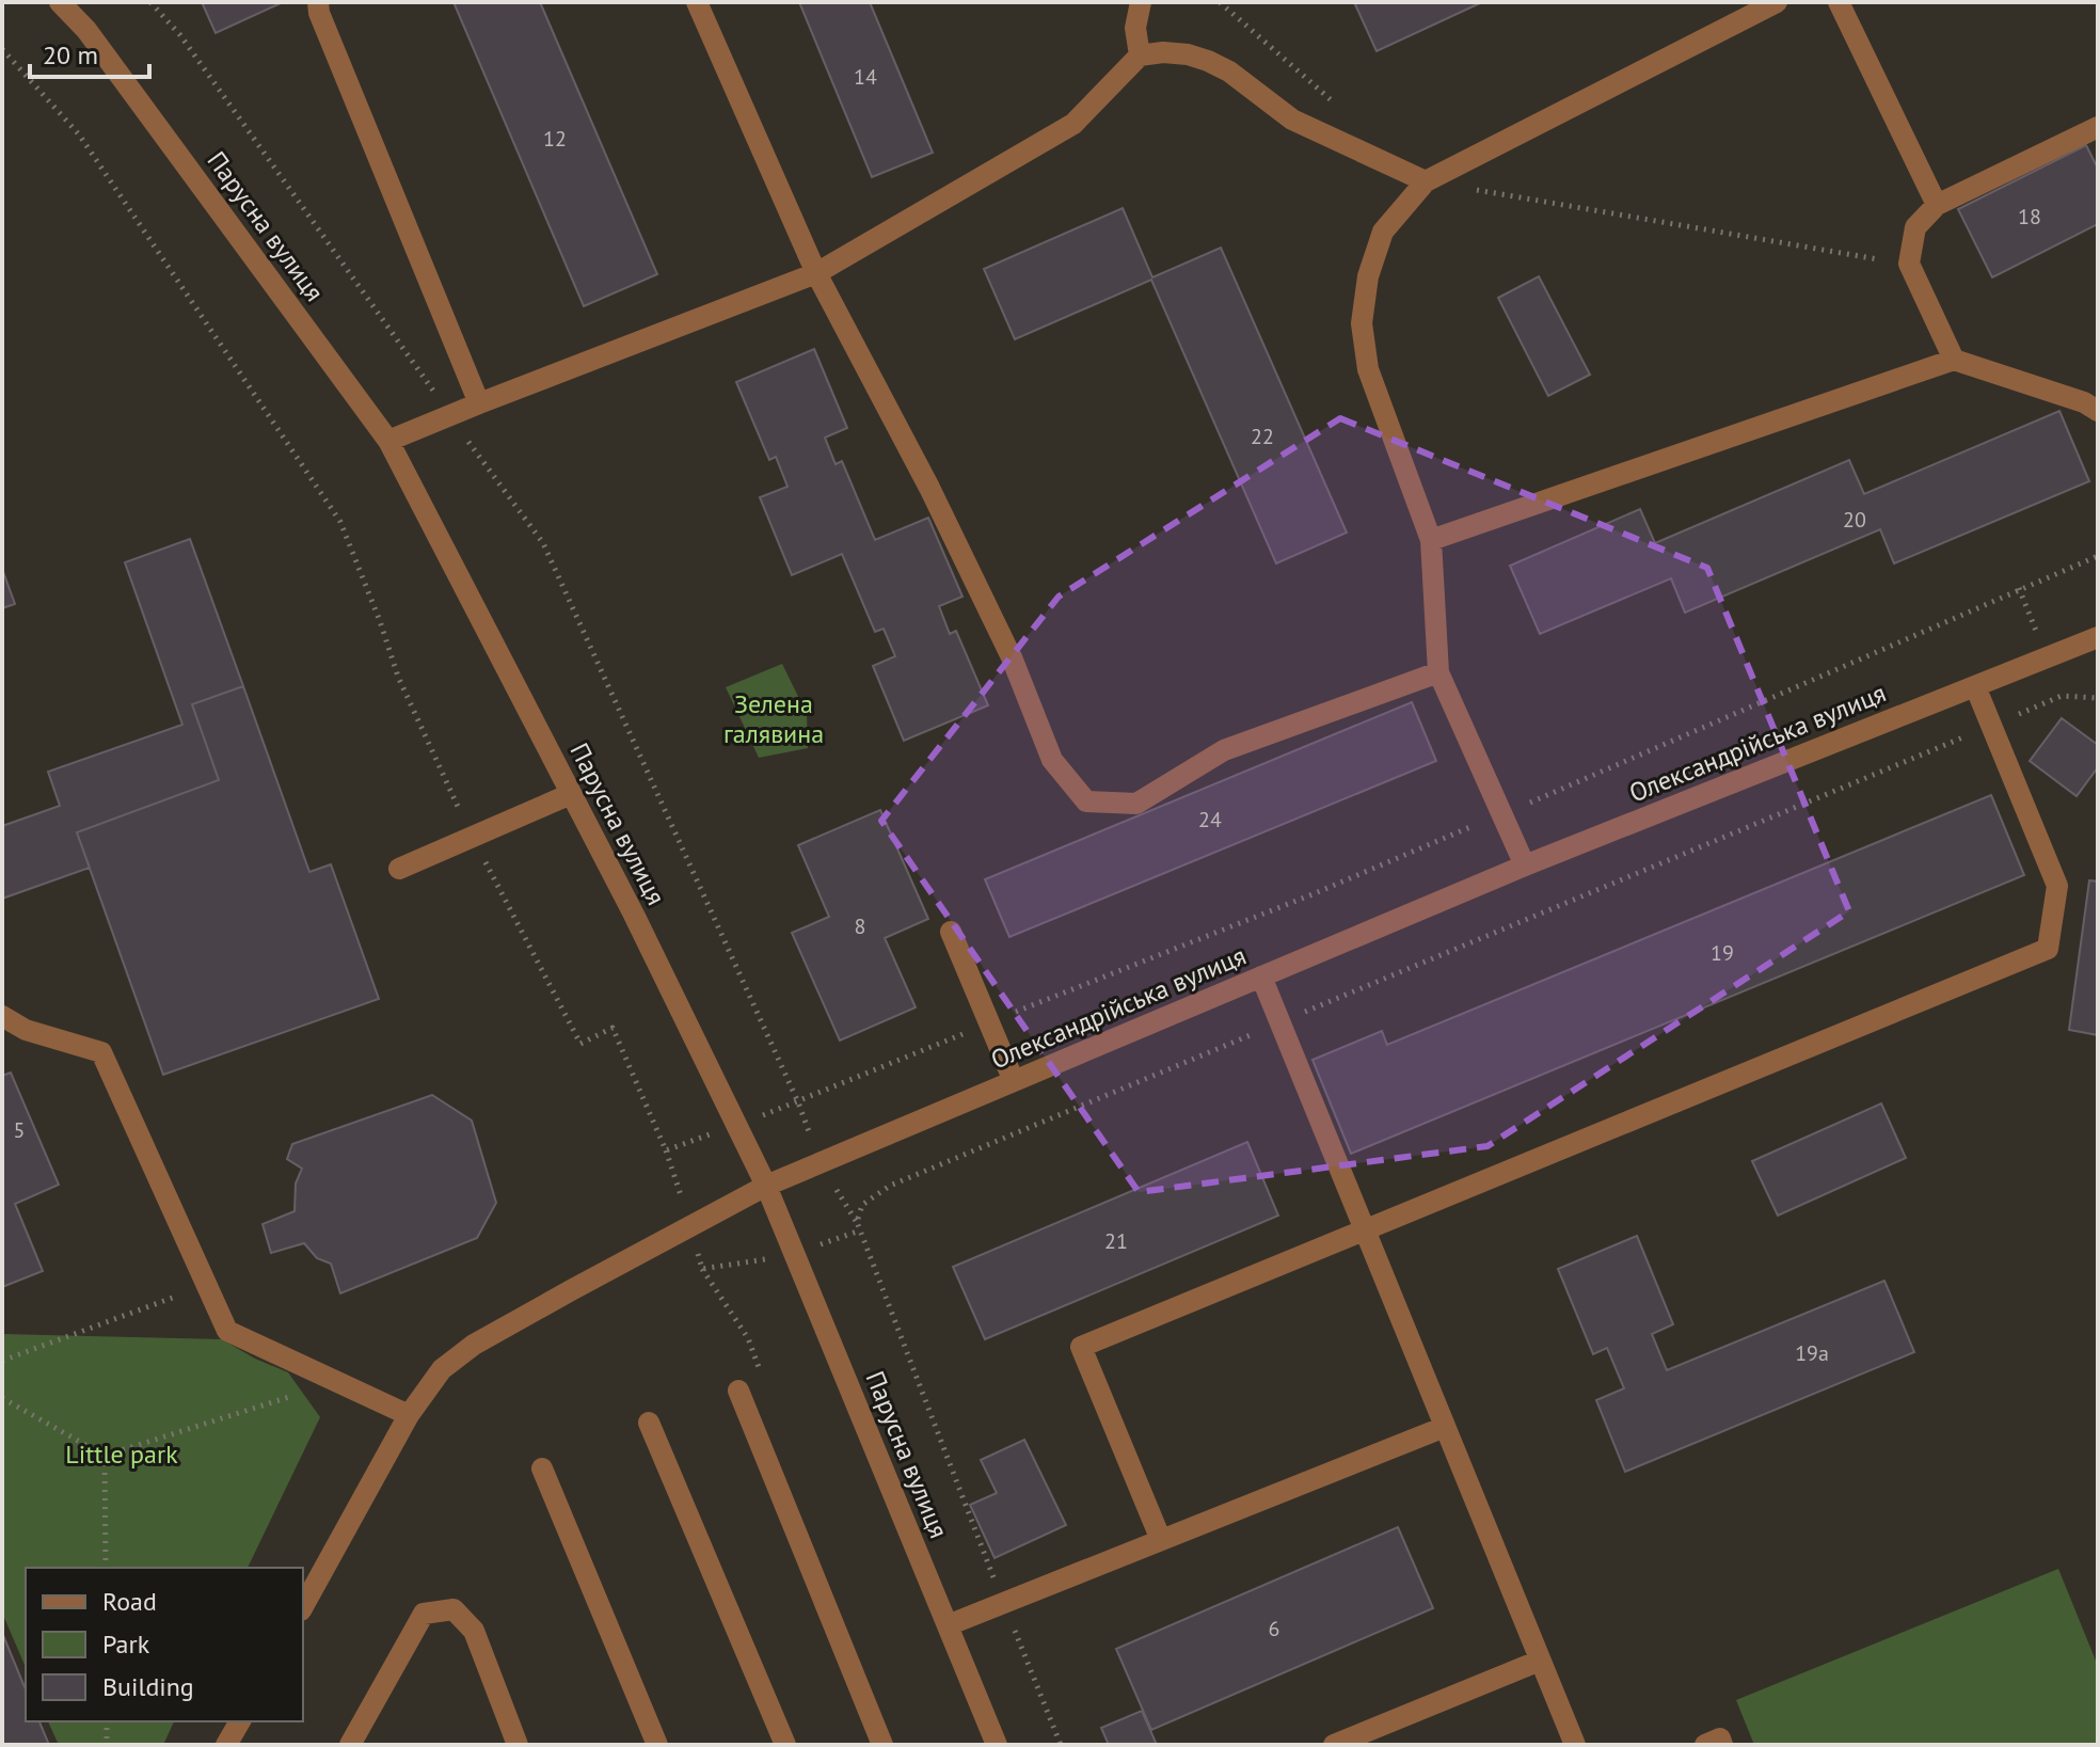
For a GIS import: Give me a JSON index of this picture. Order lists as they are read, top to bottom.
{
  "streets": {
    "street": ["Парусна вулиця", "Олександрійська вулиця"]
  },
  "crossings": [
    ["Парусна вулиця", "Олександрійська вулиця"]
  ],
  "parks": ["Зелена галявина", "Little park"],
  "house_numbers": [
    "14",
    "12",
    "18",
    "22",
    "20",
    "24",
    "8",
    "19",
    "5",
    "21",
    "19а",
    "6"
  ],
  "legend": ["Road", "Park", "Building"],
  "scale_bar": "20 m"
}
